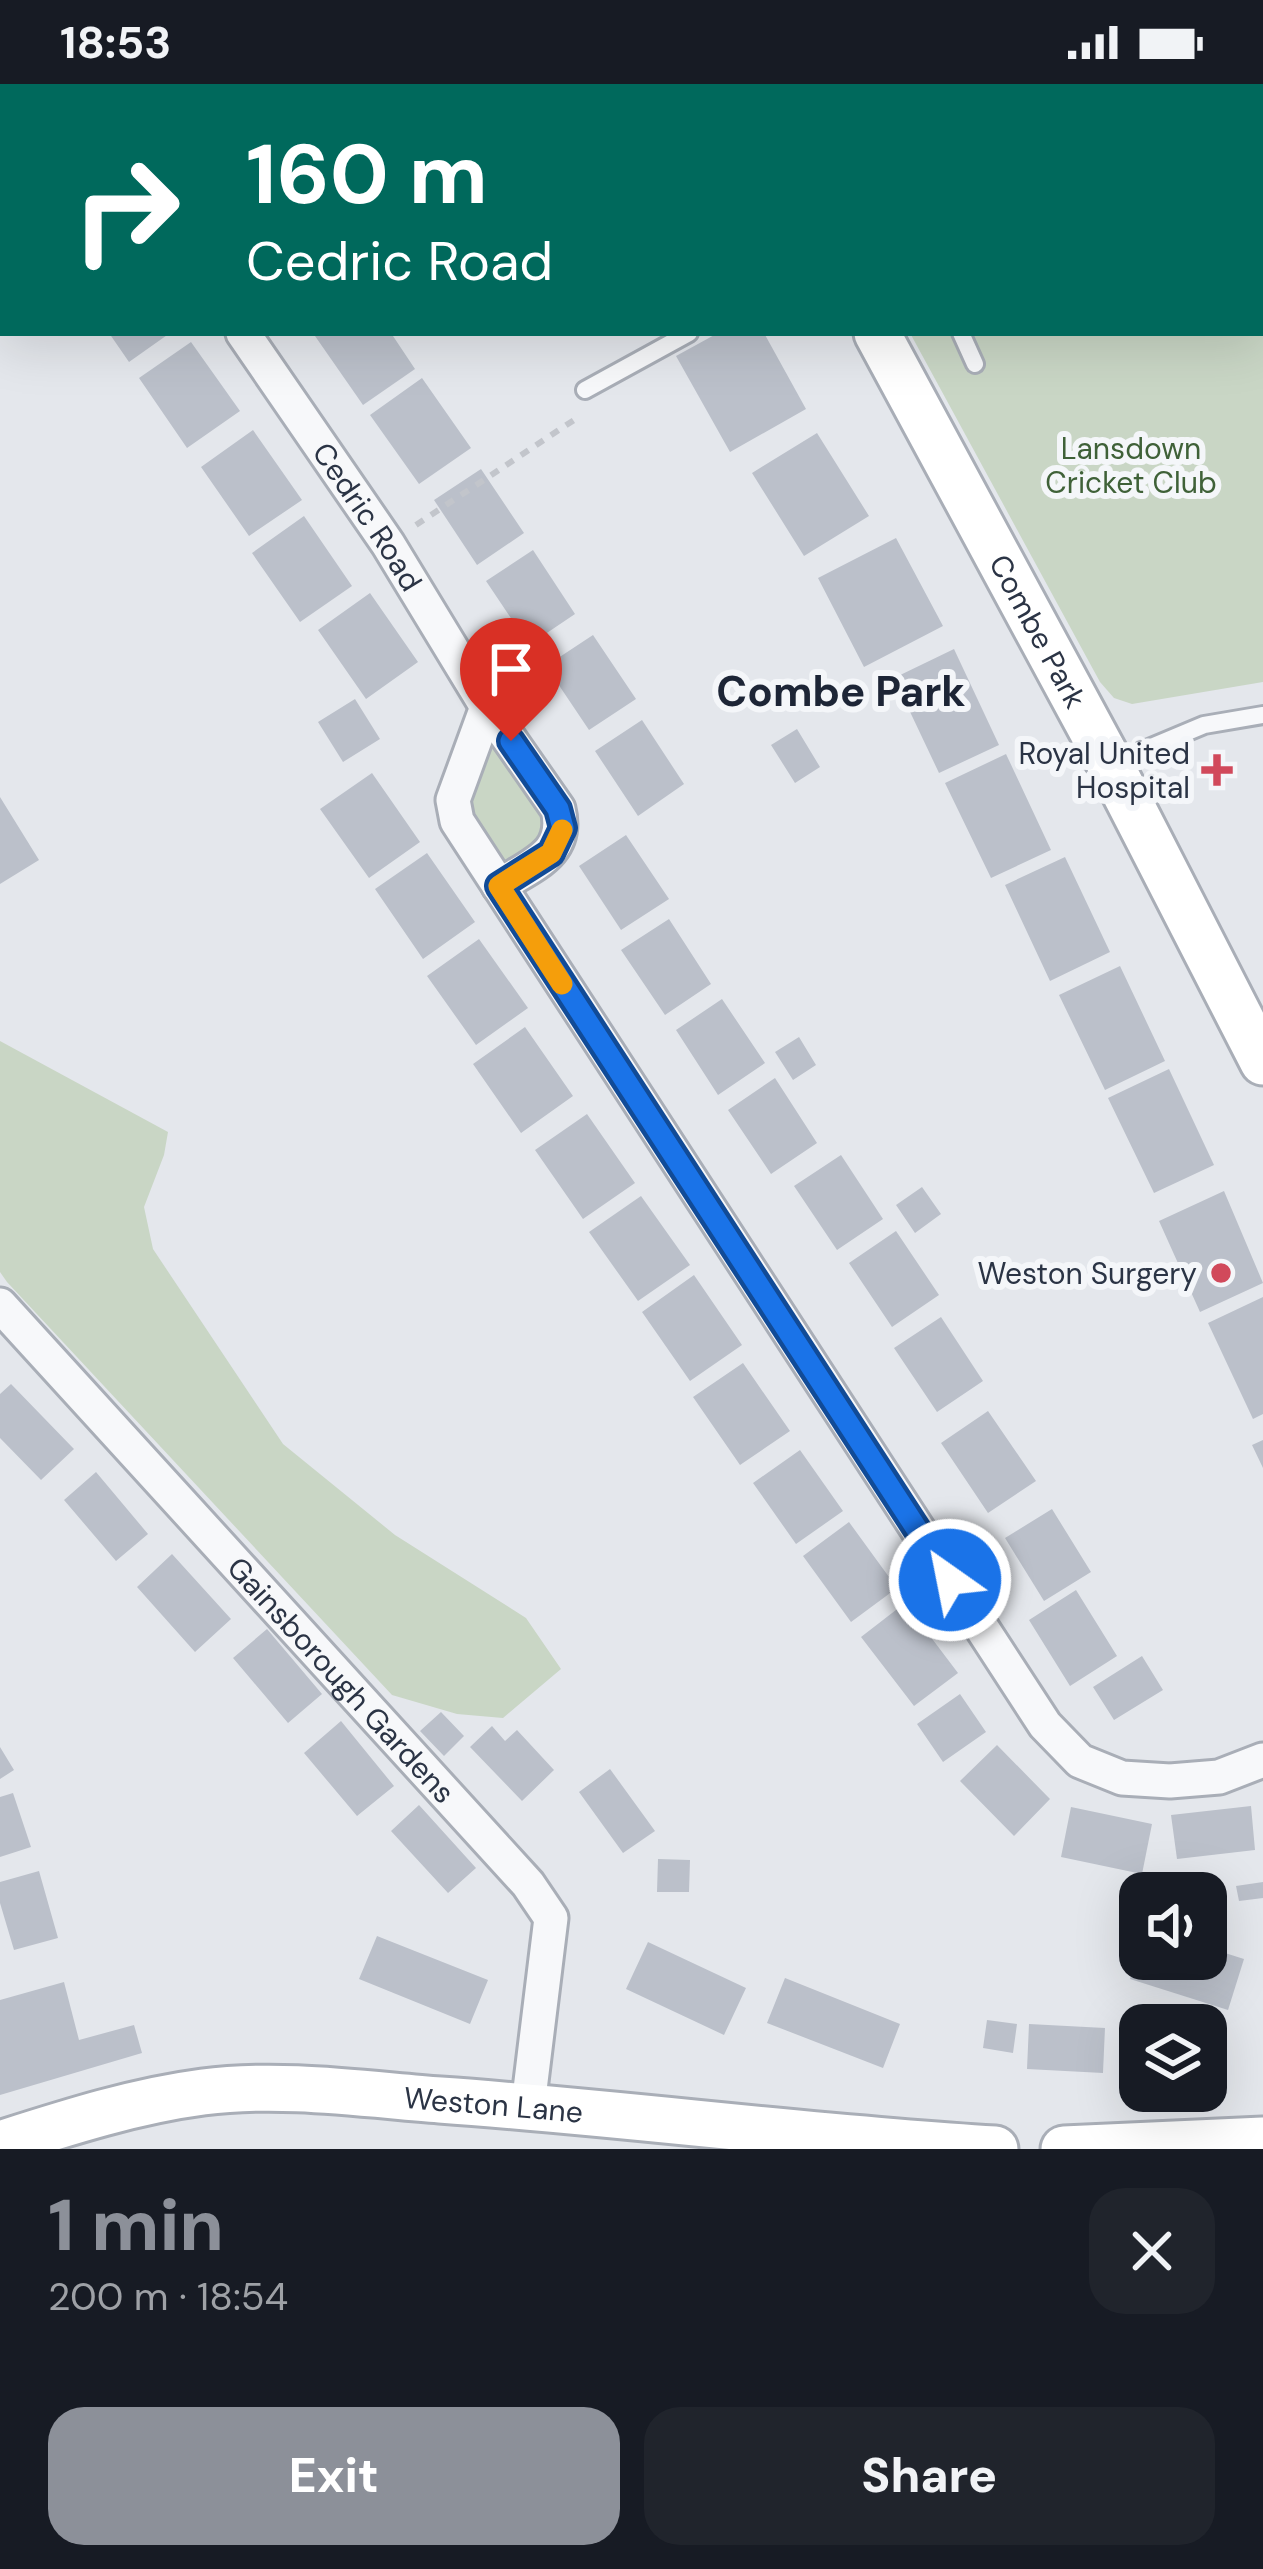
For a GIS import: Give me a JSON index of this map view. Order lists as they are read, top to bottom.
{
  "streets": {
    "street": [
      "Cedric Road",
      "Combe Park",
      "Gainsborough Gardens",
      "Weston Lane"
    ]
  },
  "crossings": [
    ["Gainsborough Gardens", "Weston Lane"]
  ],
  "districts": ["Combe Park"],
  "parks": ["Lansdown Cricket Club"],
  "places": {
    "health": ["Royal United Hospital"],
    "other": ["Weston Surgery"]
  },
  "page": {
    "status": "18:53",
    "turn": ["160 m", "Cedric Road"],
    "heading": ["1 min", "200 m · 18:54"],
    "buttons": ["Exit", "Share"]
  }
}
